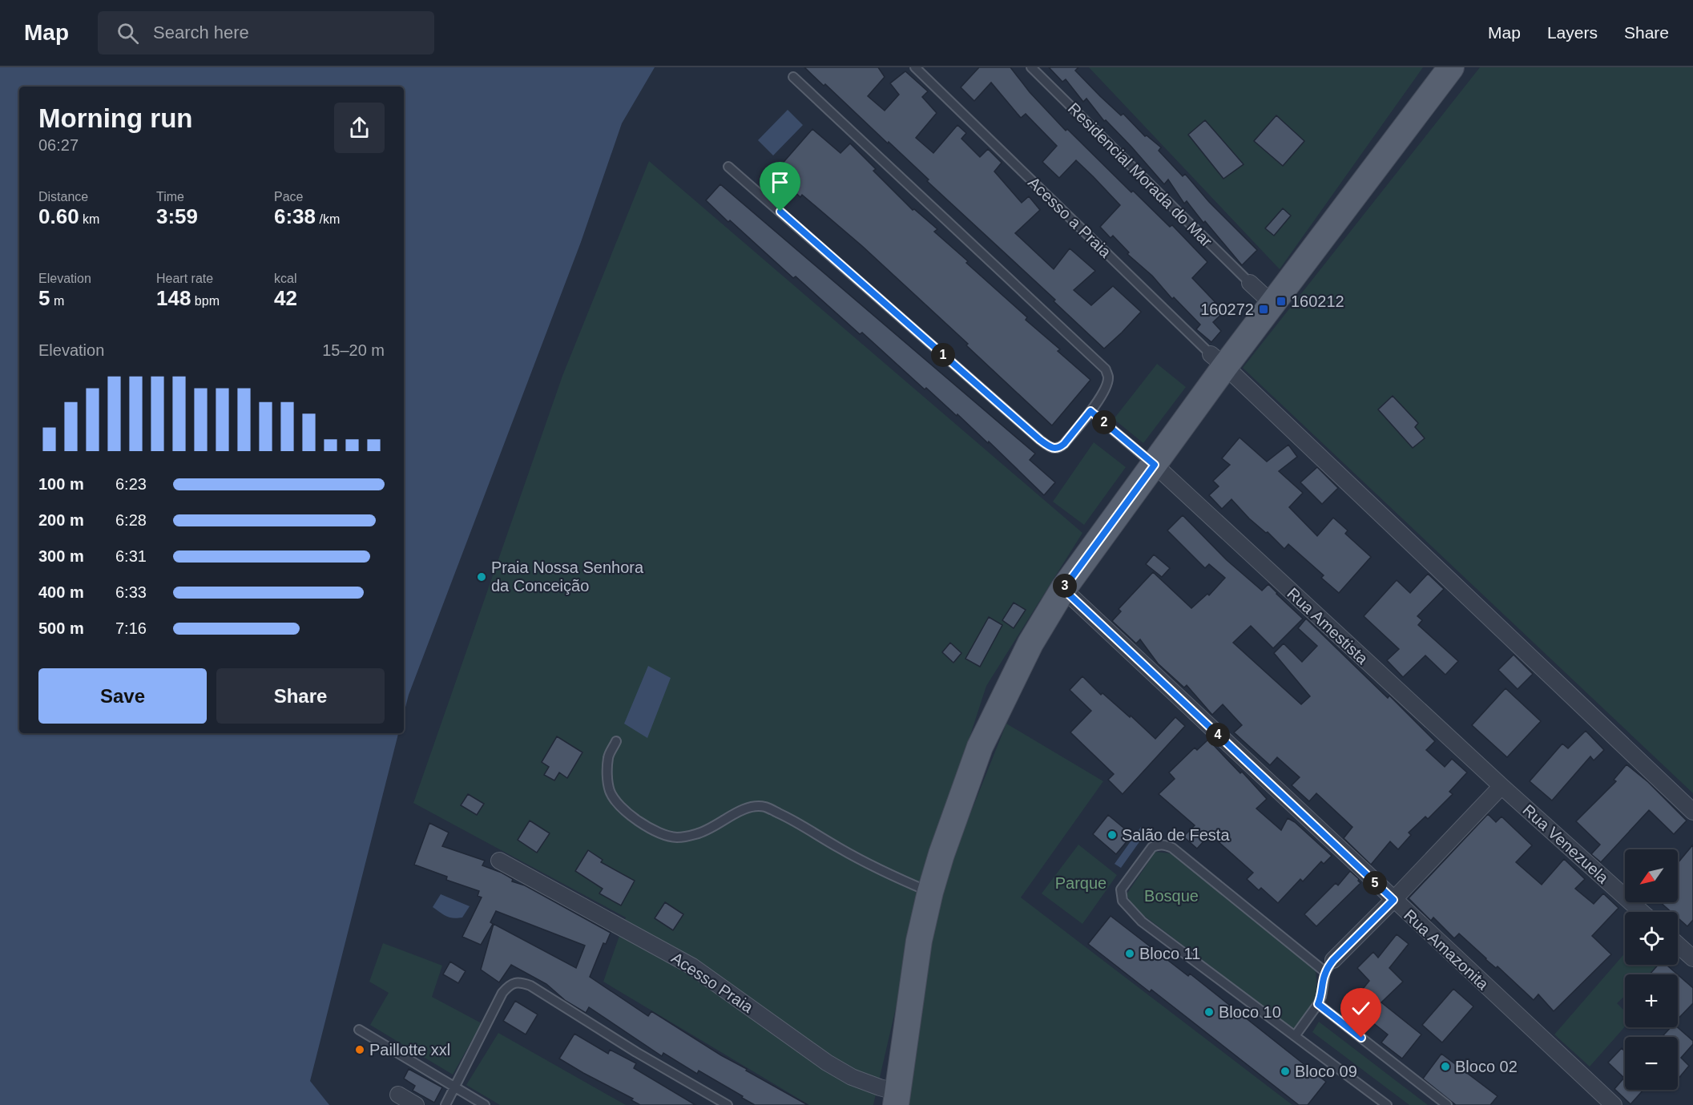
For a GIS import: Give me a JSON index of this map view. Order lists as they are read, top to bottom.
{
  "streets": {
    "street": [
      "Rua Amestista",
      "Rua Venezuela",
      "Rua Amazonita",
      "Acesso Praia"
    ],
    "lane": ["Residencial Morada do Mar", "Acesso a Praia"]
  },
  "crossings": [
    ["Rua Amestista", "Rua Venezuela"],
    ["Rua Amestista", "Rua Amazonita"],
    ["Rua Venezuela", "Rua Amazonita"]
  ],
  "parks": ["Parque", "Bosque"],
  "places": {
    "transit": ["160212", "160272"],
    "other": [
      "Praia Nossa Senhora da Conceição",
      "Salão de Festa",
      "Bloco 11",
      "Bloco 10",
      "Paillotte xxl",
      "Bloco 02",
      "Bloco 09"
    ]
  },
  "north": "bottom left",
  "page": {
    "header": "Map",
    "search": "Search here",
    "nav": ["Map", "Layers", "Share"],
    "heading": ["Morning run", "06:27"],
    "stats": [
      ["Distance", "0.60 km"],
      ["Time", "3:59"],
      ["Pace", "6:38 /km"],
      ["Elevation", "5 m"],
      ["Heart rate", "148 bpm"],
      ["kcal", "42"]
    ],
    "chart": ["Elevation", "15–20 m"],
    "pins": [
      "1",
      "2",
      "3",
      "4",
      "5"
    ],
    "list": [
      {
        "name": "100 m",
        "note": "6:23"
      },
      {
        "name": "200 m",
        "note": "6:28"
      },
      {
        "name": "300 m",
        "note": "6:31"
      },
      {
        "name": "400 m",
        "note": "6:33"
      },
      {
        "name": "500 m",
        "note": "7:16"
      }
    ],
    "buttons": ["Save", "Share"],
    "map_buttons": ["+", "−"]
  }
}
